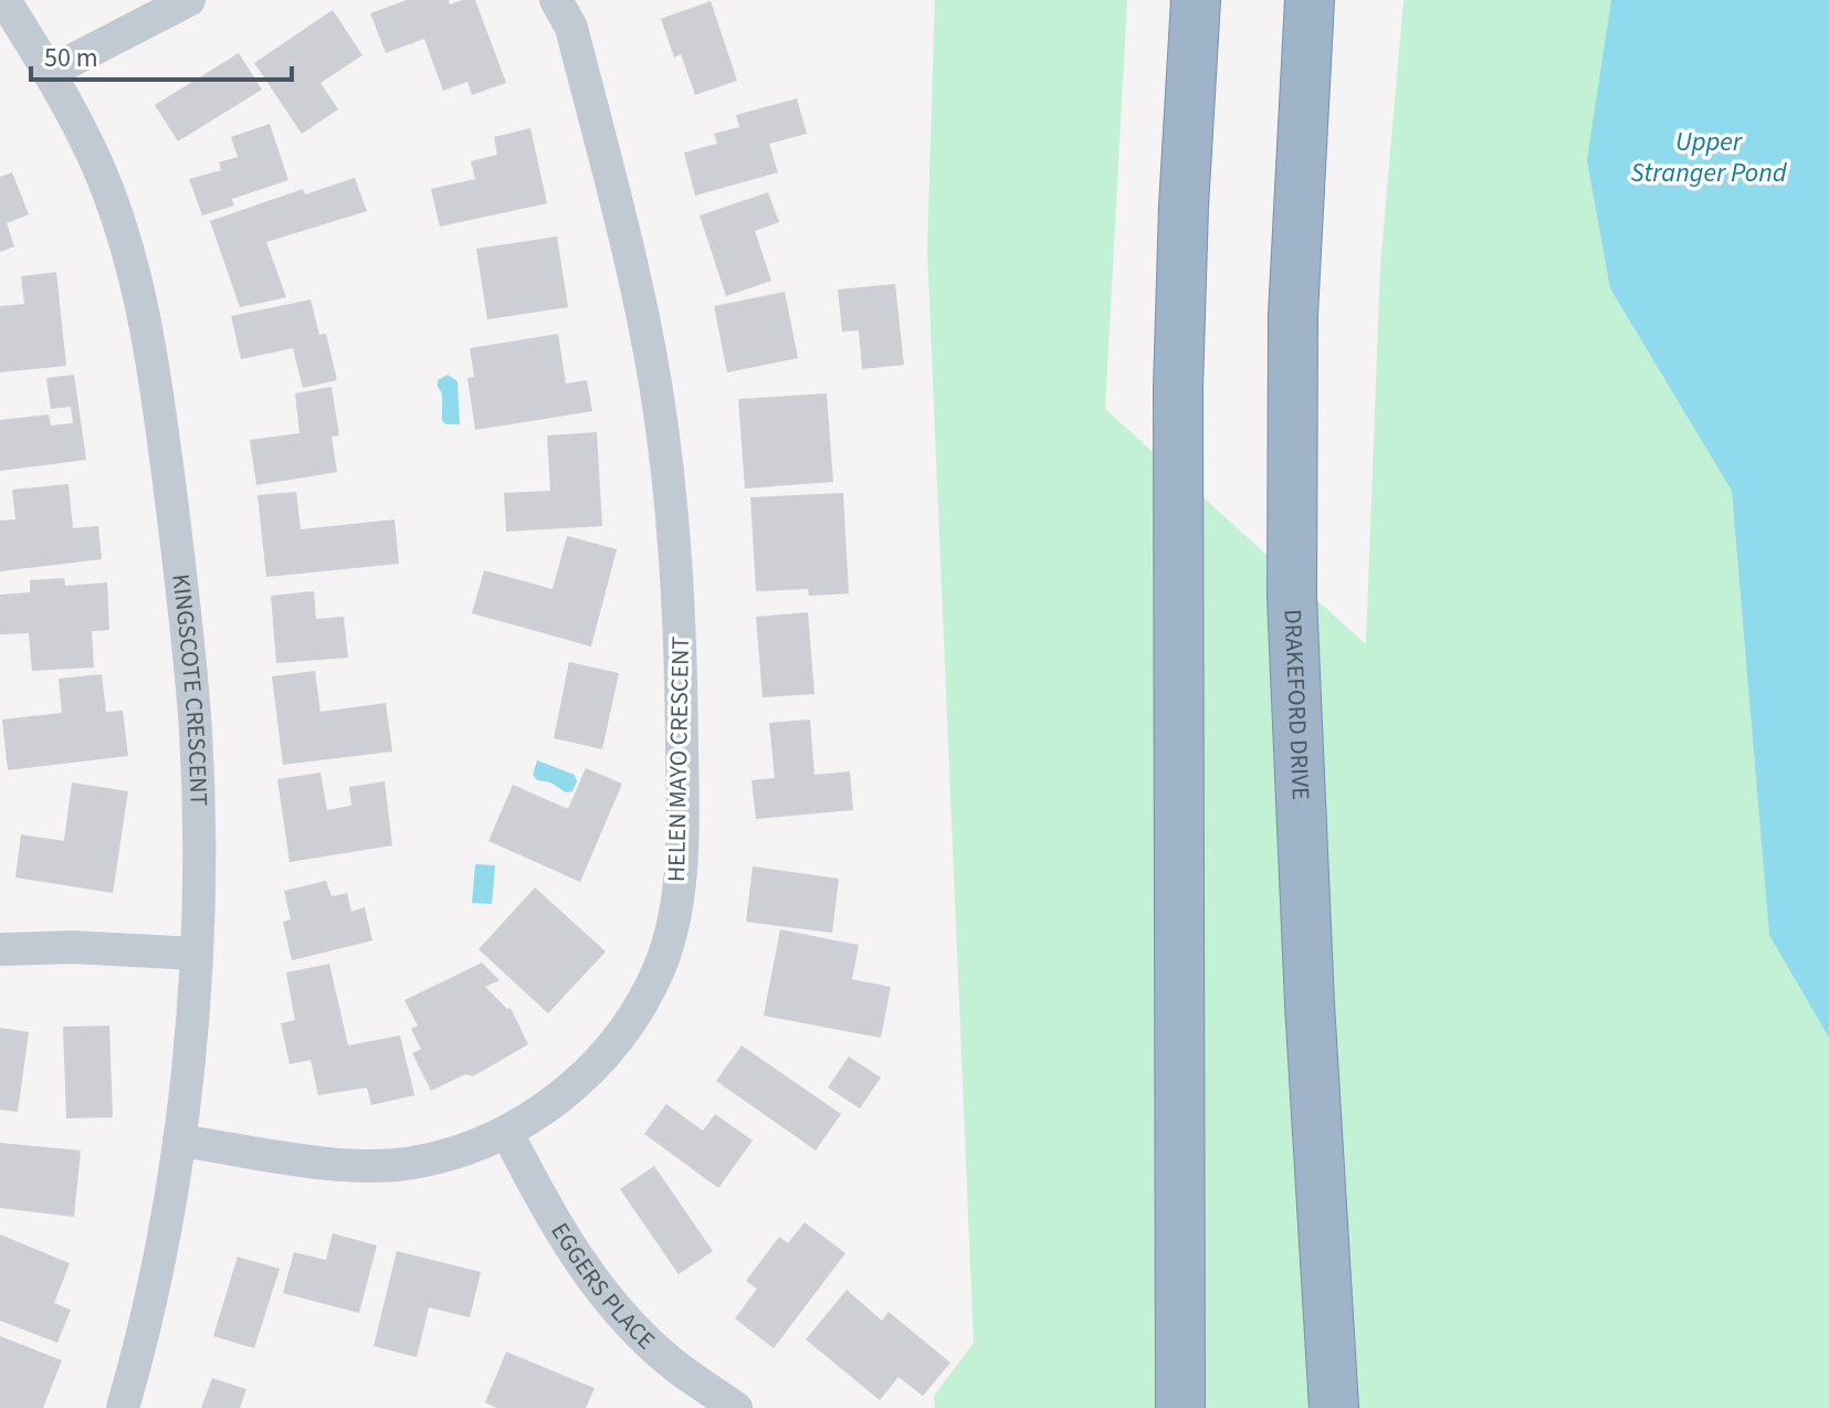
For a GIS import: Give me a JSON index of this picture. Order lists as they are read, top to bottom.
{
  "streets": {
    "highway": ["DRAKEFORD DRIVE"],
    "street": ["KINGSCOTE CRESCENT", "HELEN MAYO CRESCENT", "EGGERS PLACE"]
  },
  "crossings": [
    ["KINGSCOTE CRESCENT", "HELEN MAYO CRESCENT"],
    ["HELEN MAYO CRESCENT", "EGGERS PLACE"]
  ],
  "water": ["Upper Stranger Pond"],
  "scale_bar": "50 m"
}
